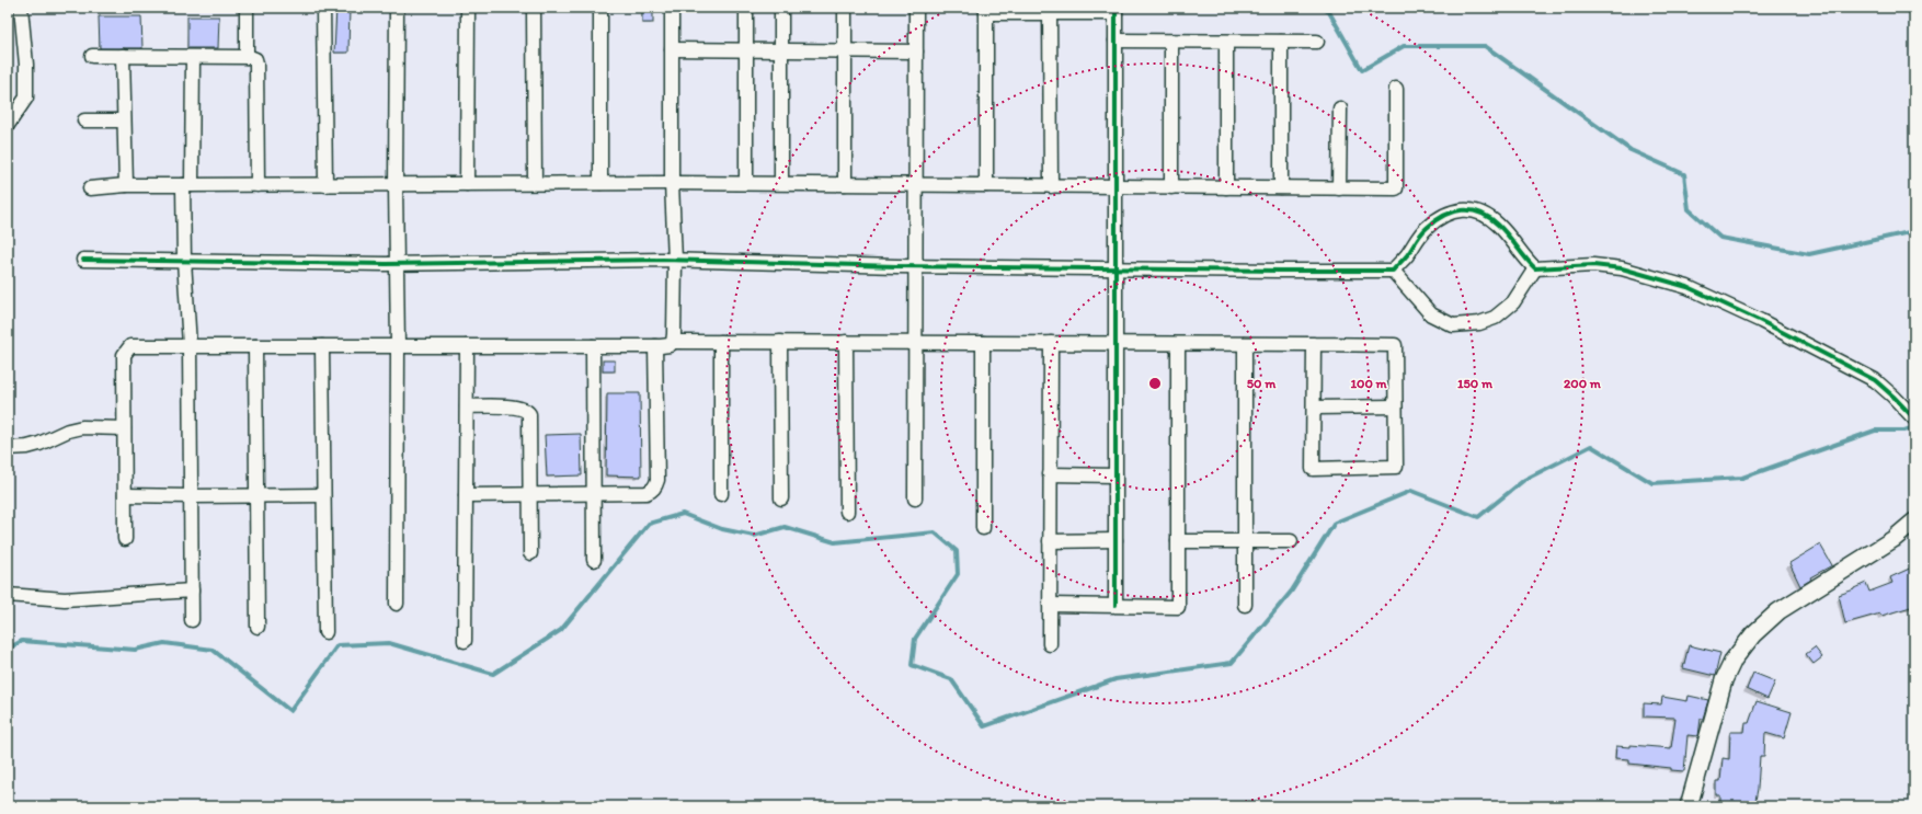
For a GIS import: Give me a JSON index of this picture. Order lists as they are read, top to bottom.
{
  "rings": [
    "50 m",
    "100 m",
    "150 m",
    "200 m"
  ]
}
